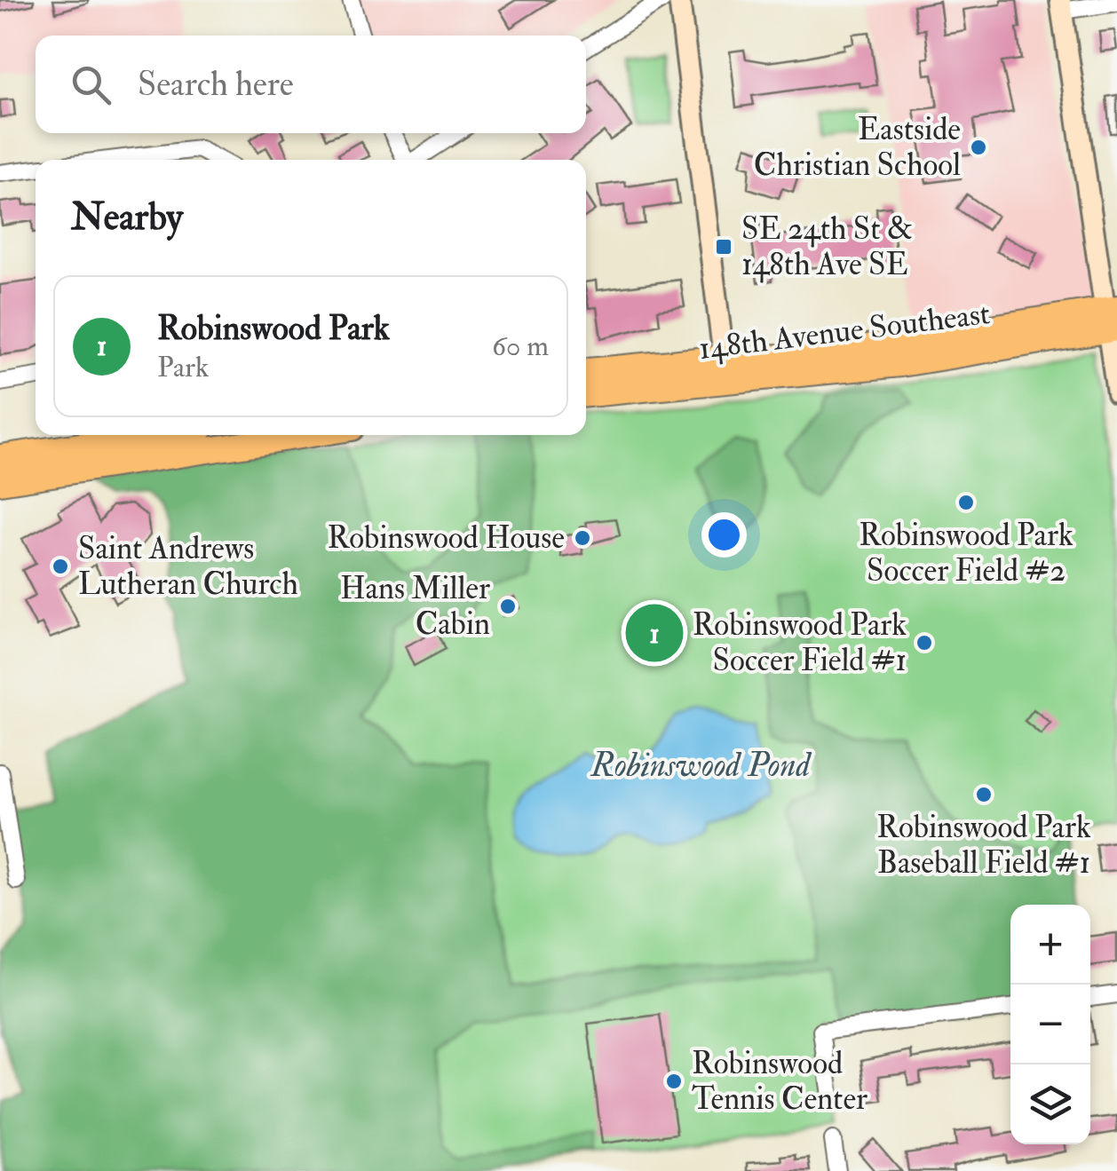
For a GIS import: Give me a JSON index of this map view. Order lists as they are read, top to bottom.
{
  "streets": {
    "main road": ["148th Avenue Southeast"]
  },
  "water": ["Robinswood Pond"],
  "places": {
    "other": [
      "Eastside Christian School",
      "Robinswood Park Soccer Field #2",
      "Robinswood House",
      "Saint Andrews Lutheran Church",
      "Hans Miller Cabin",
      "Robinswood Park Soccer Field #1",
      "Robinswood Park Baseball Field #1",
      "Robinswood Tennis Center"
    ],
    "transit": ["SE 24th St & 148th Ave SE"]
  },
  "page": {
    "search": "Search here",
    "heading": "Nearby",
    "list": [
      {
        "mark": "1",
        "name": "Robinswood Park",
        "note": "Park",
        "value": "60 m"
      }
    ],
    "pins": "1",
    "map_buttons": ["+", "−"]
  }
}
